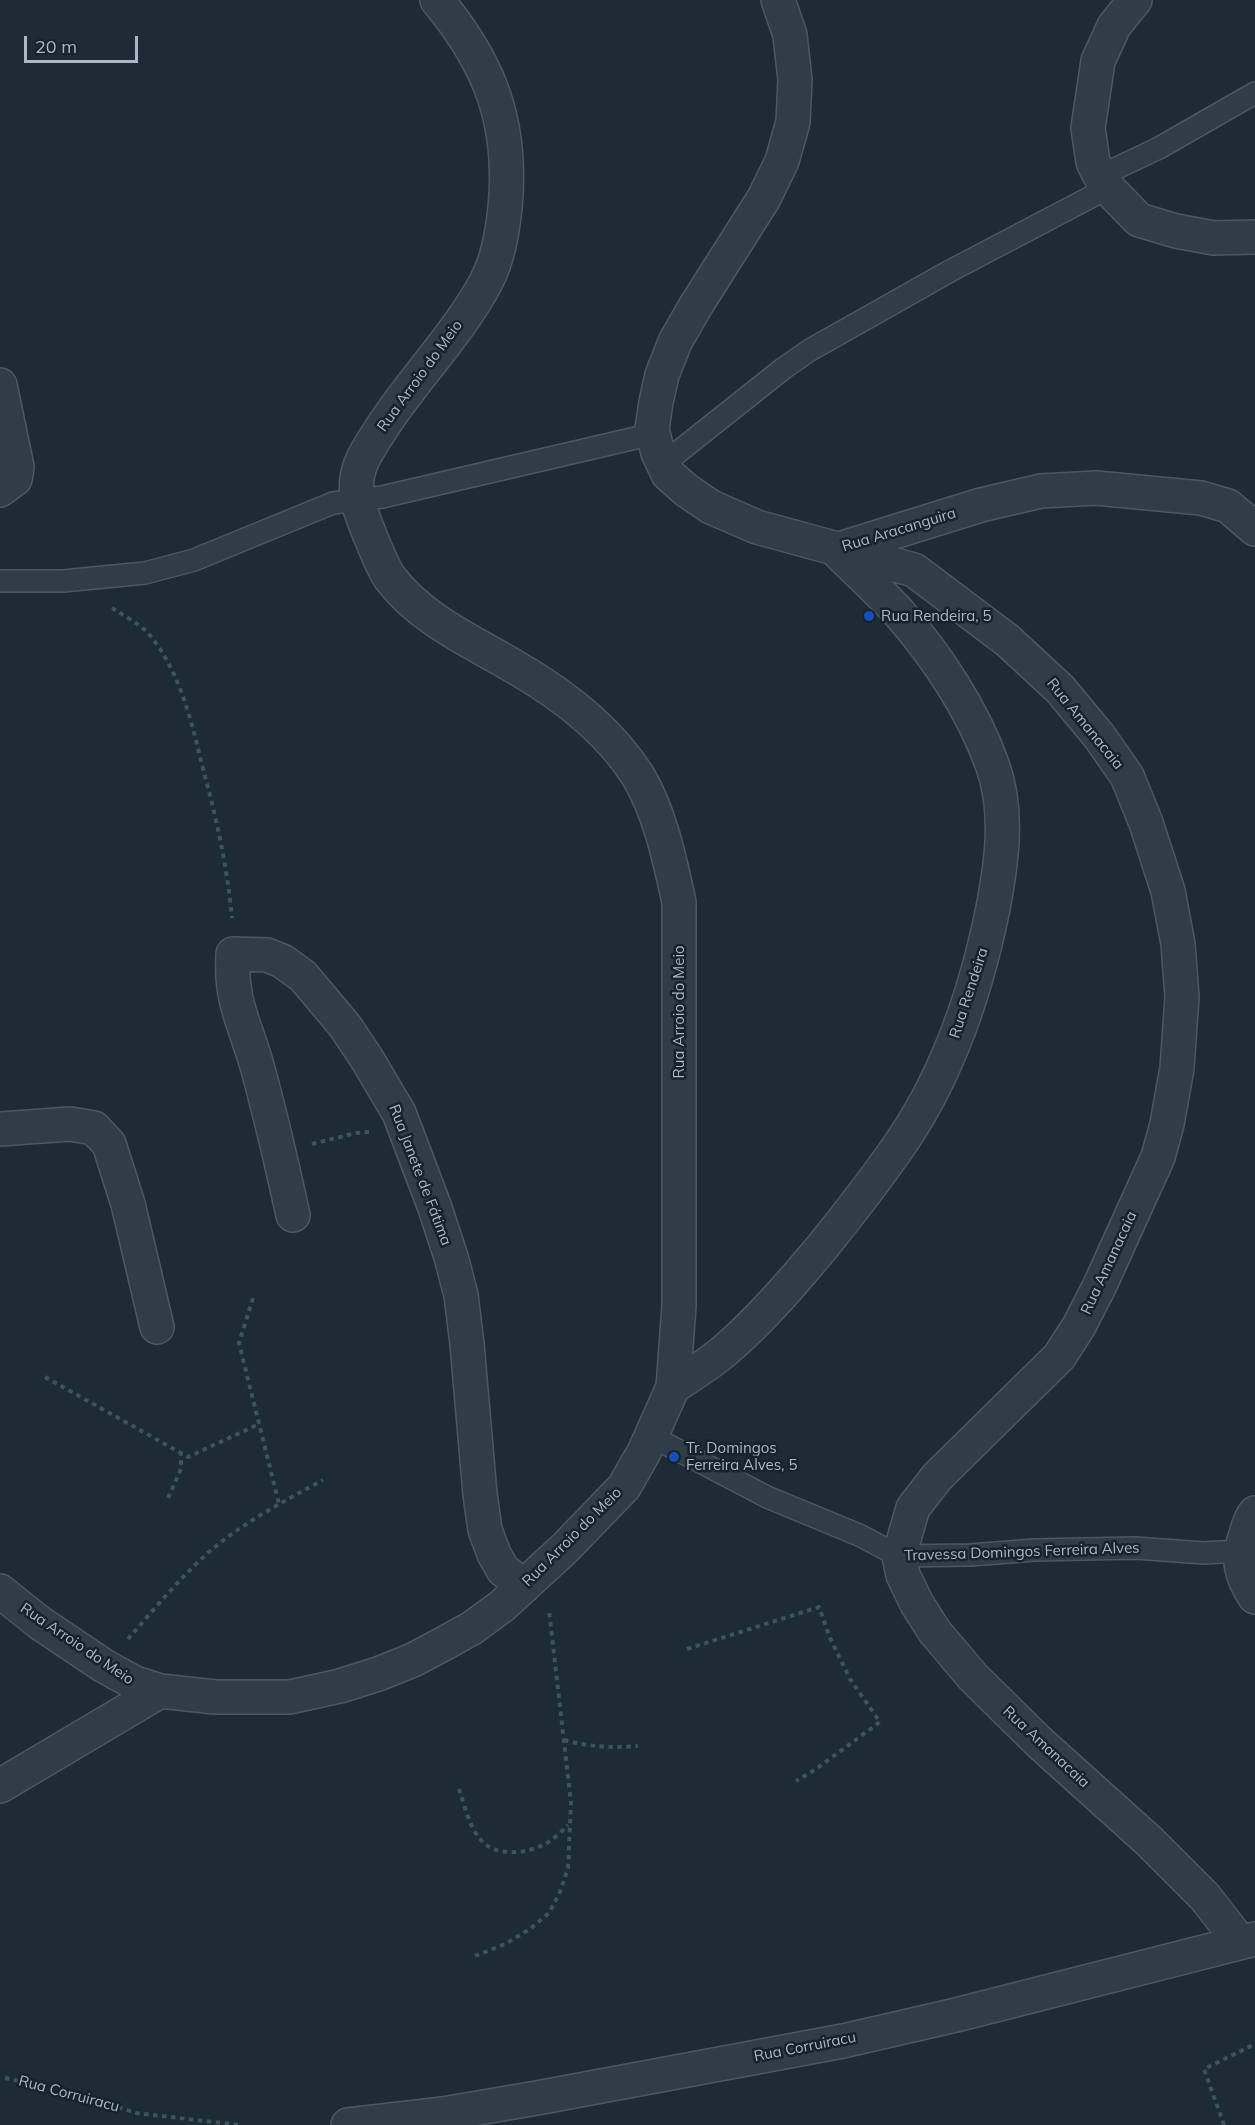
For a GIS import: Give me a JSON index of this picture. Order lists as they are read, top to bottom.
{
  "streets": {
    "street": [
      "Rua Arroio do Meio",
      "Rua Aracanguira",
      "Rua Amanacaia",
      "Rua Rendeira",
      "Rua Janete de Fátima",
      "Rua Corruiracu"
    ],
    "lane": ["Travessa Domingos Ferreira Alves"]
  },
  "crossings": [
    ["Rua Arroio do Meio", "Rua Rendeira"],
    ["Rua Arroio do Meio", "Rua Janete de Fátima"],
    ["Rua Arroio do Meio", "Travessa Domingos Ferreira Alves"],
    ["Rua Aracanguira", "Rua Amanacaia"],
    ["Rua Aracanguira", "Rua Rendeira"],
    ["Rua Amanacaia", "Rua Rendeira"],
    ["Rua Amanacaia", "Travessa Domingos Ferreira Alves"],
    ["Rua Amanacaia", "Rua Corruiracu"]
  ],
  "places": ["Rua Rendeira, 5", "Tr. Domingos Ferreira Alves, 5"],
  "scale_bar": "20 m"
}
